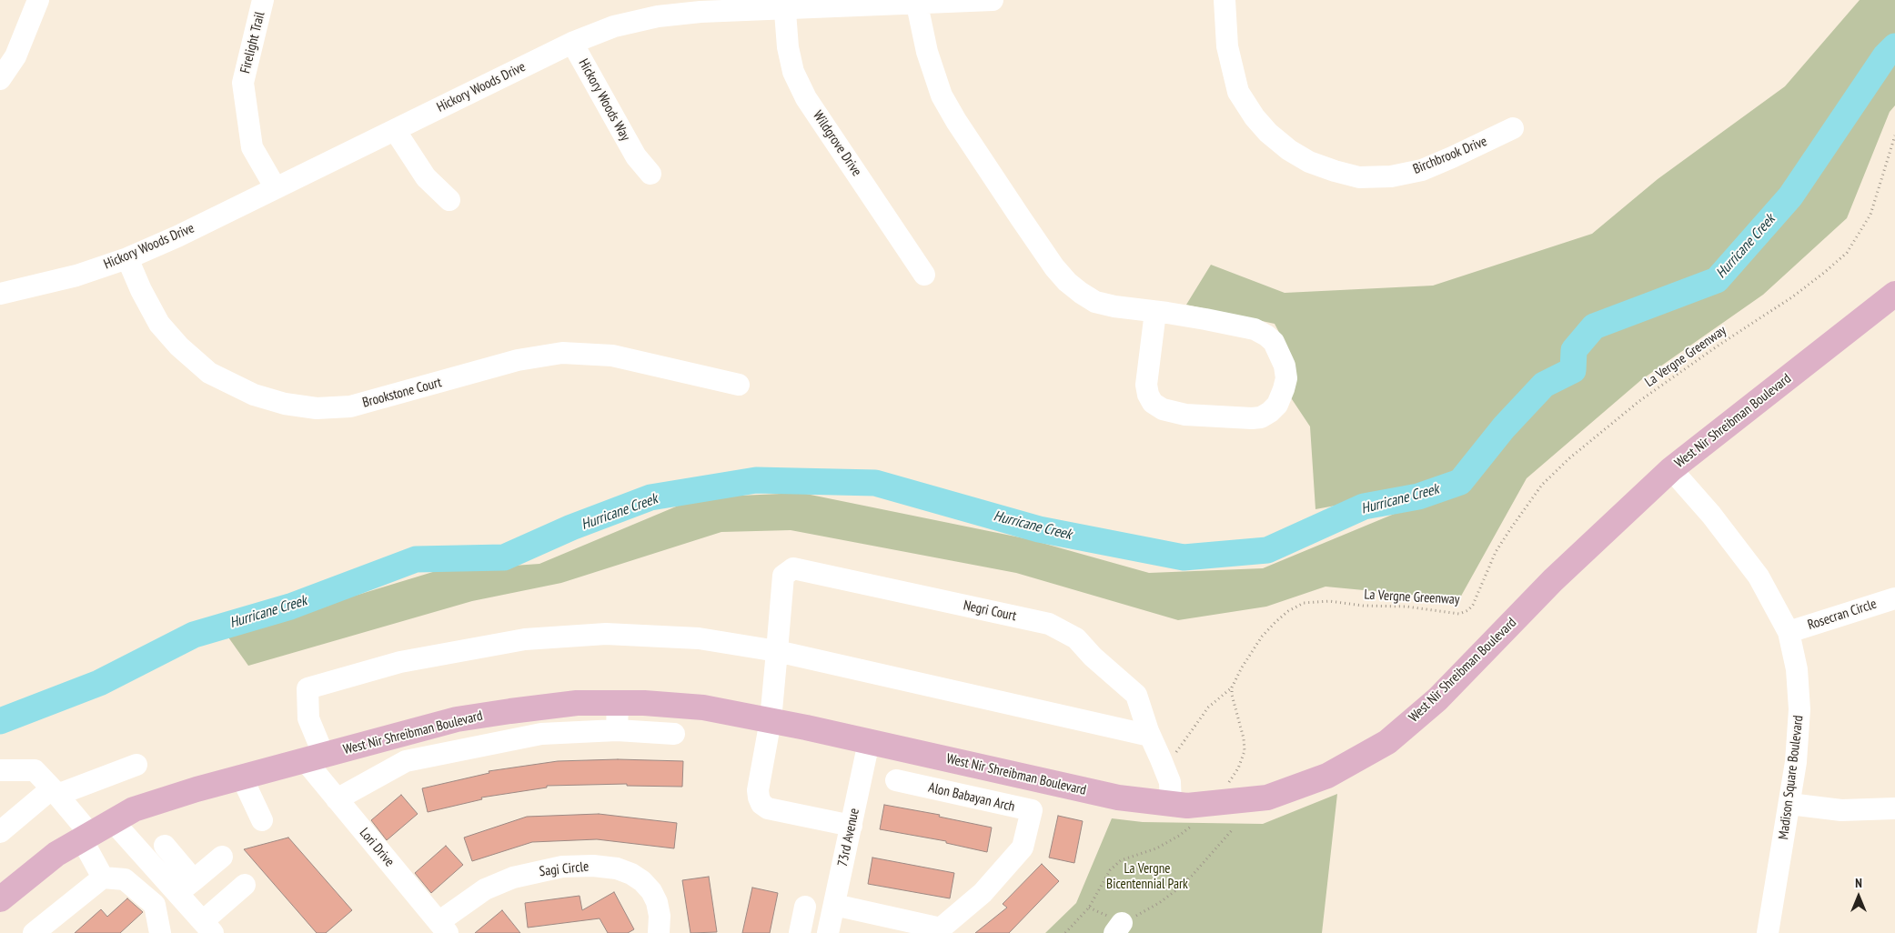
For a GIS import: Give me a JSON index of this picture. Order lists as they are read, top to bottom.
{
  "streets": {
    "main road": ["West Nir Shreibman Boulevard"],
    "street": [
      "Firelight Trail",
      "Hickory Woods Drive",
      "Hickory Woods Way",
      "Wildgrove Drive",
      "Birchbrook Drive",
      "Brookstone Court",
      "Negri Court",
      "Rosecran Circle",
      "Madison Square Boulevard",
      "Alon Babayan Arch",
      "73rd Avenue",
      "Lori Drive",
      "Sagi Circle"
    ],
    "path": ["La Vergne Greenway"]
  },
  "crossings": [
    ["Firelight Trail", "Hickory Woods Drive"],
    ["Hickory Woods Drive", "Hickory Woods Way"],
    ["Hickory Woods Drive", "Wildgrove Drive"],
    ["Hickory Woods Drive", "Brookstone Court"],
    ["West Nir Shreibman Boulevard", "Negri Court"],
    ["West Nir Shreibman Boulevard", "Madison Square Boulevard"],
    ["West Nir Shreibman Boulevard", "73rd Avenue"],
    ["West Nir Shreibman Boulevard", "Lori Drive"],
    ["Negri Court", "73rd Avenue"],
    ["Negri Court", "Lori Drive"],
    ["Rosecran Circle", "Madison Square Boulevard"],
    ["Alon Babayan Arch", "73rd Avenue"],
    ["Lori Drive", "Sagi Circle"]
  ],
  "water": ["Hurricane Creek"],
  "parks": ["La Vergne Bicentennial Park"],
  "north": "top"
}
